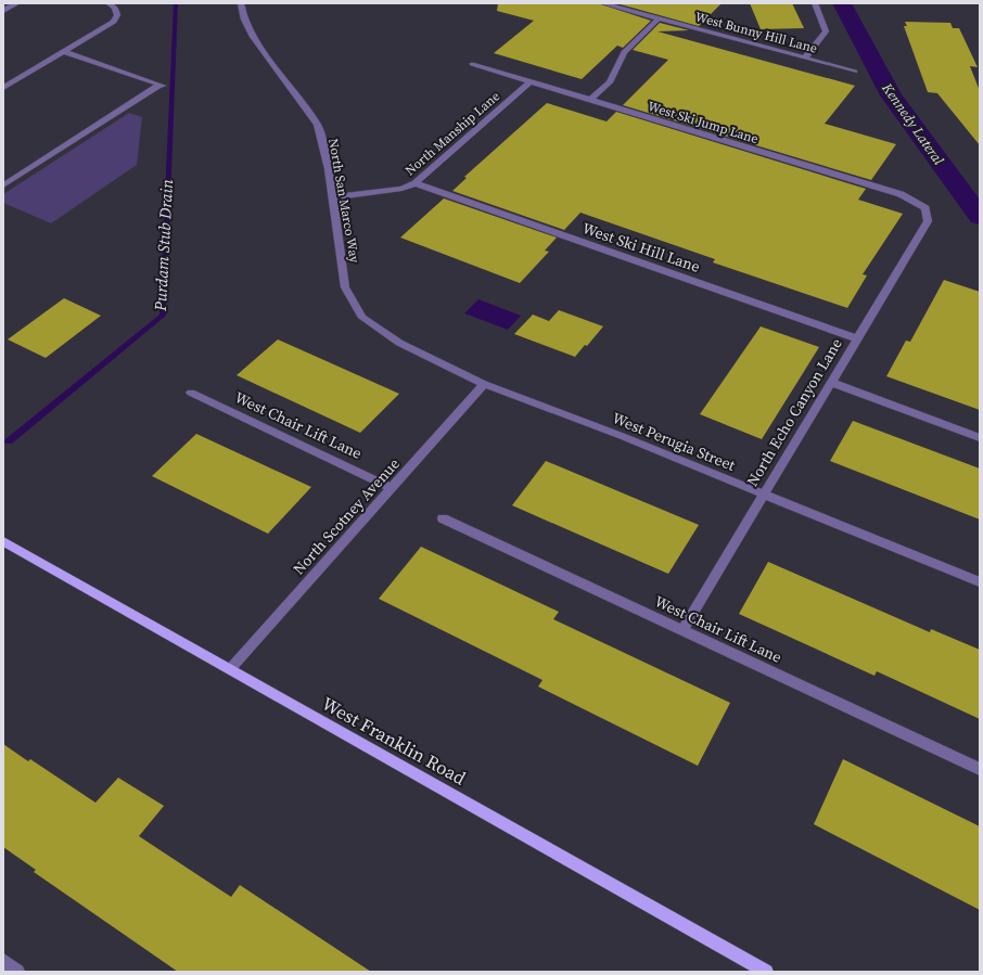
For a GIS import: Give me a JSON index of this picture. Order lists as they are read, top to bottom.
{
  "streets": {
    "main road": ["West Franklin Road"],
    "street": [
      "West Bunny Hill Lane",
      "West Ski Jump Lane",
      "North Manship Lane",
      "North San Marco Way",
      "West Ski Hill Lane",
      "North Echo Canyon Lane",
      "West Chair Lift Lane",
      "West Perugia Street",
      "North Scotney Avenue"
    ]
  },
  "crossings": [
    ["West Ski Jump Lane", "North Manship Lane"],
    ["West Ski Jump Lane", "North Echo Canyon Lane"],
    ["North Manship Lane", "North San Marco Way"],
    ["North Manship Lane", "West Ski Hill Lane"],
    ["North San Marco Way", "West Perugia Street"],
    ["West Ski Hill Lane", "North Echo Canyon Lane"],
    ["North Echo Canyon Lane", "West Chair Lift Lane"],
    ["North Echo Canyon Lane", "West Perugia Street"],
    ["West Chair Lift Lane", "North Scotney Avenue"],
    ["West Perugia Street", "North Scotney Avenue"],
    ["North Scotney Avenue", "West Franklin Road"]
  ],
  "water": ["Kennedy Lateral", "Purdam Stub Drain"]
}
